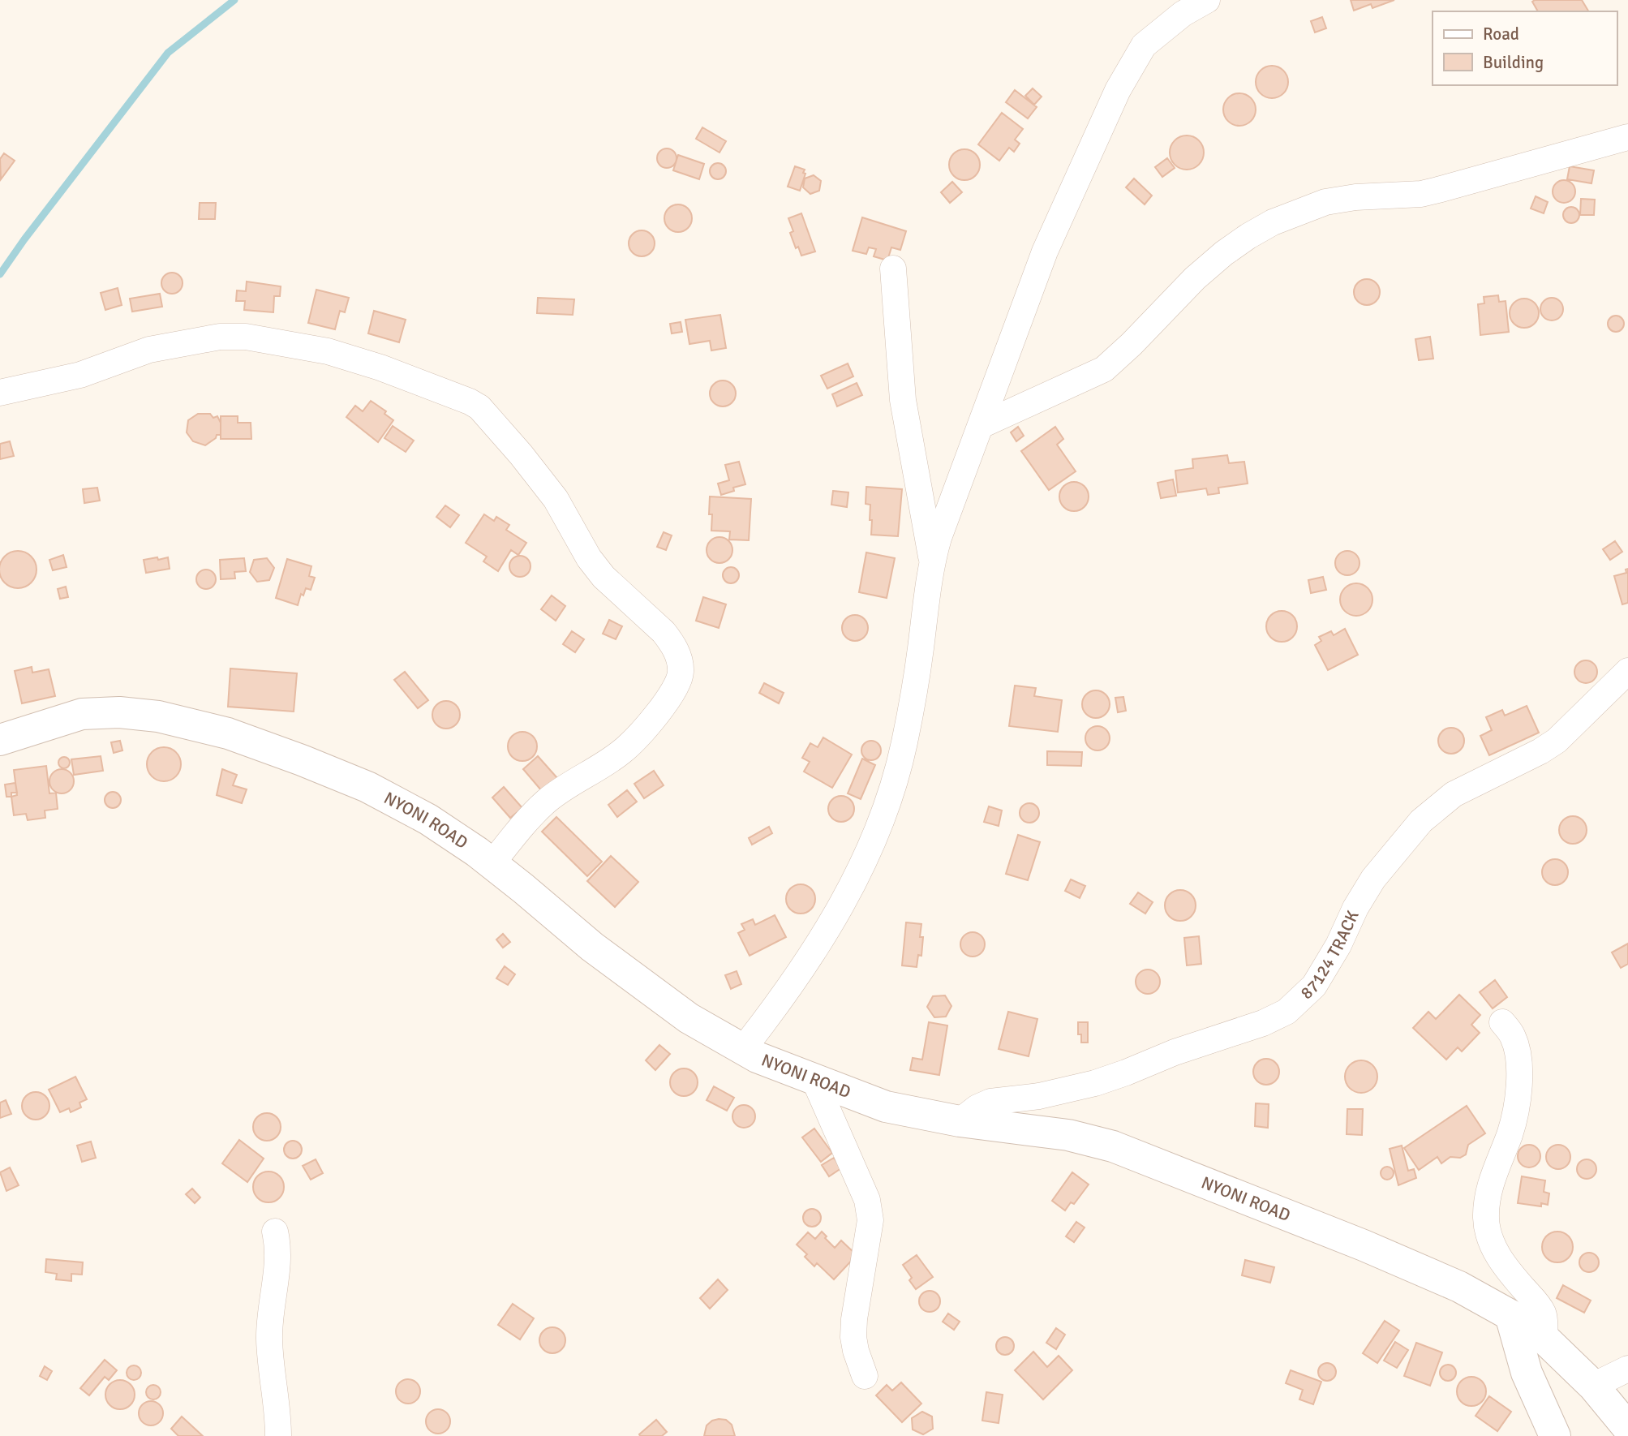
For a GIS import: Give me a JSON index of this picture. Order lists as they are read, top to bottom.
{
  "streets": {
    "street": ["NYONI ROAD", "87124 TRACK"]
  },
  "crossings": [
    ["NYONI ROAD", "87124 TRACK"]
  ],
  "legend": ["Road", "Building"]
}
